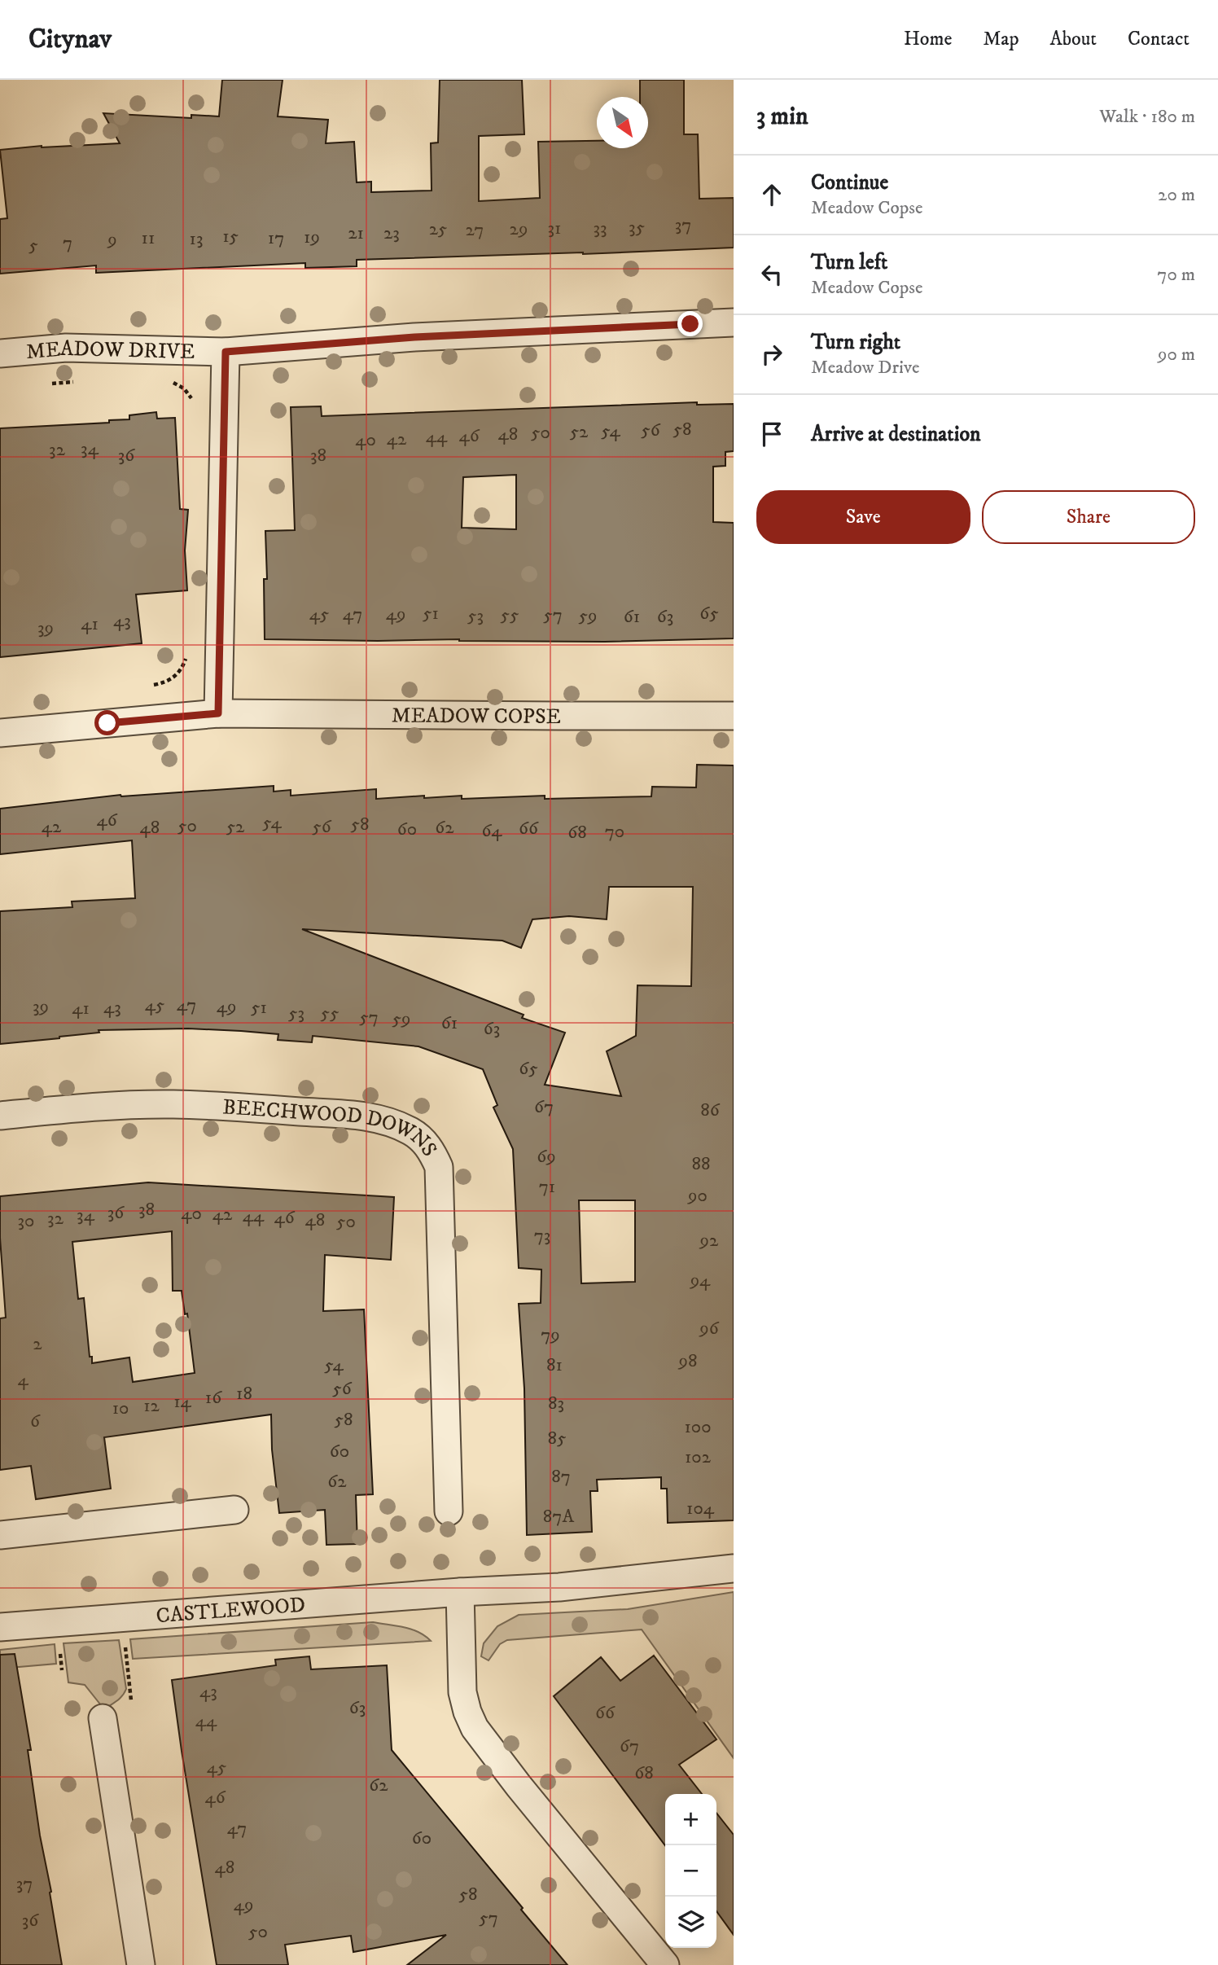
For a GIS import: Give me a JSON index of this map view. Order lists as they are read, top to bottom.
{
  "streets": {
    "street": [
      "MEADOW DRIVE",
      "MEADOW COPSE",
      "BEECHWOOD DOWNS",
      "CASTLEWOOD"
    ]
  },
  "house_numbers": [
    "37",
    "35",
    "31",
    "33",
    "25",
    "29",
    "27",
    "21",
    "23",
    "15",
    "19",
    "11",
    "17",
    "13",
    "9",
    "7",
    "5",
    "58",
    "56",
    "54",
    "52",
    "50",
    "48",
    "46",
    "44",
    "42",
    "40",
    "34",
    "32",
    "36",
    "38",
    "51",
    "65",
    "45",
    "47",
    "49",
    "55",
    "57",
    "53",
    "59",
    "61",
    "63",
    "43",
    "41",
    "39",
    "46",
    "54",
    "58",
    "50",
    "42",
    "52",
    "56",
    "48",
    "62",
    "66",
    "60",
    "64",
    "70",
    "68",
    "45",
    "47",
    "39",
    "49",
    "43",
    "51",
    "41",
    "53",
    "55",
    "57",
    "59",
    "61",
    "63",
    "65",
    "67",
    "86",
    "69",
    "88",
    "71",
    "90",
    "38",
    "36",
    "40",
    "42",
    "34",
    "44",
    "46",
    "32",
    "48",
    "30",
    "50",
    "73",
    "92",
    "94",
    "96",
    "79",
    "2",
    "98",
    "54",
    "81",
    "4",
    "56",
    "18",
    "16",
    "14",
    "83",
    "12",
    "10",
    "58",
    "6",
    "100",
    "85",
    "60",
    "102",
    "87",
    "62",
    "104",
    "87A",
    "43",
    "63",
    "66",
    "44",
    "67",
    "45",
    "68",
    "62",
    "46",
    "47",
    "60",
    "48",
    "37",
    "58",
    "49",
    "57",
    "36",
    "50"
  ],
  "north": "bottom right",
  "page": {
    "header": "Citynav",
    "nav": [
      "Home",
      "Map",
      "About",
      "Contact"
    ],
    "heading": ["3 min", "Walk · 180 m"],
    "list": [
      ["Continue", "Meadow Copse", "20 m"],
      ["Turn left", "Meadow Copse", "70 m"],
      ["Turn right", "Meadow Drive", "90 m"],
      "Arrive at destination"
    ],
    "buttons": ["Save", "Share"],
    "map_buttons": ["+", "−"]
  }
}
